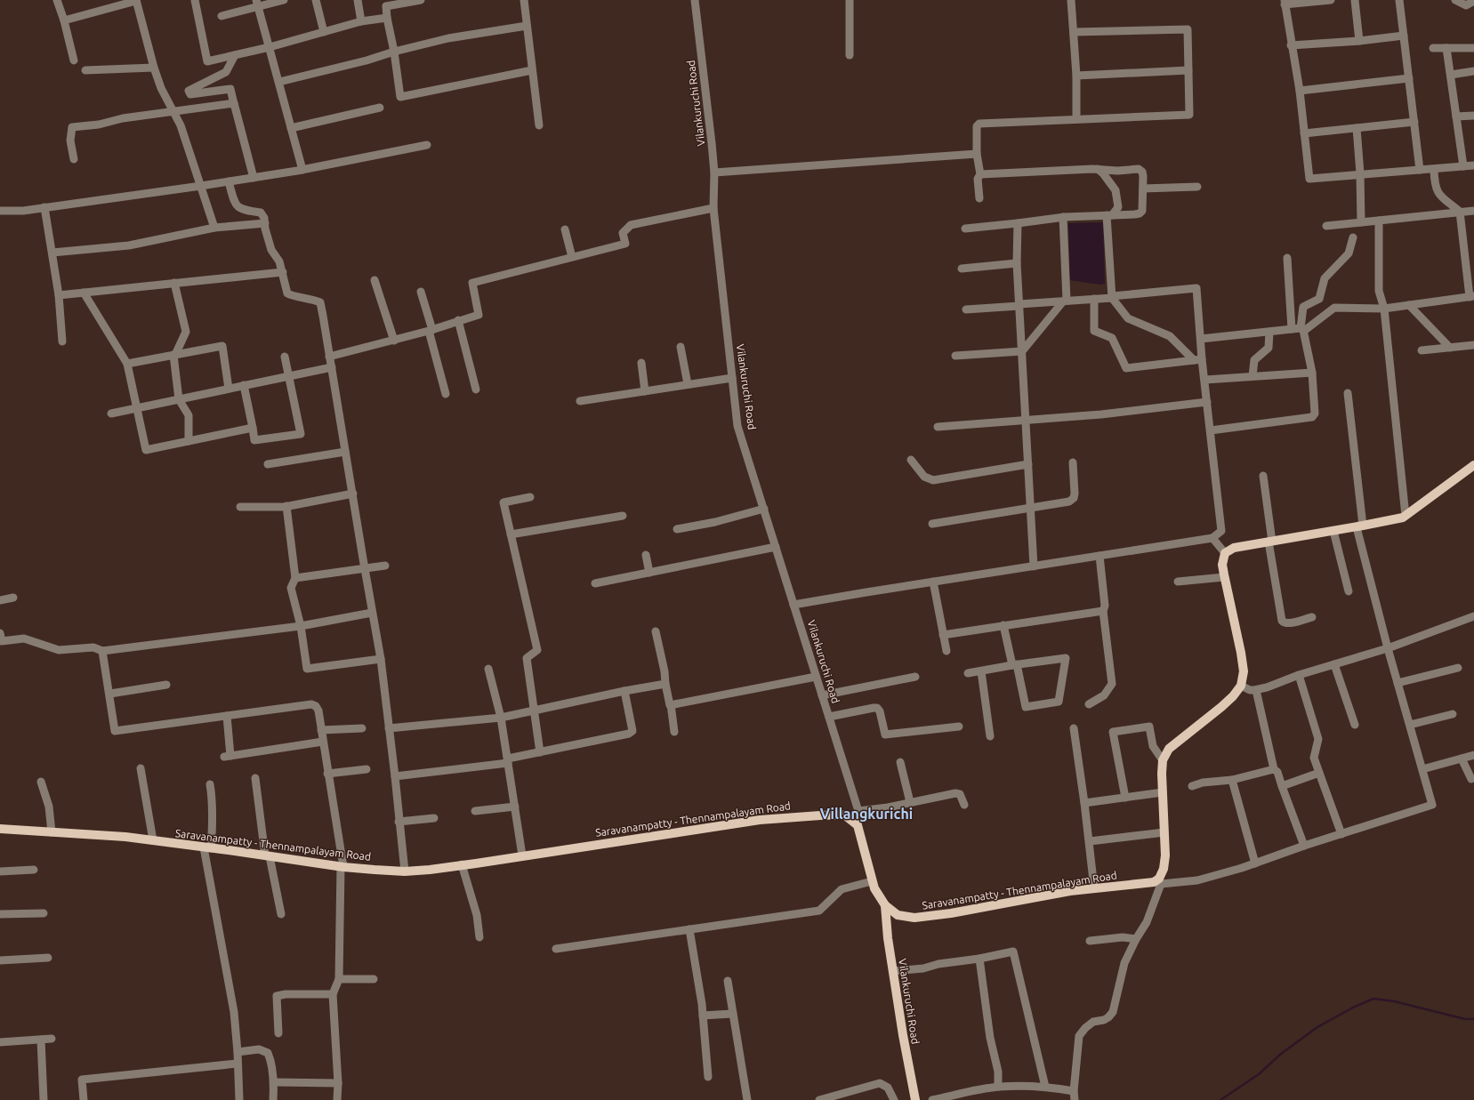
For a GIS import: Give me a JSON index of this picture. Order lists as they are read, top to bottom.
{
  "streets": {
    "main road": ["Vilankuruchi Road", "Saravanampatty - Thennampalayam Road"]
  },
  "crossings": [
    ["Vilankuruchi Road", "Saravanampatty - Thennampalayam Road"]
  ],
  "districts": ["Villangkurichi"]
}
